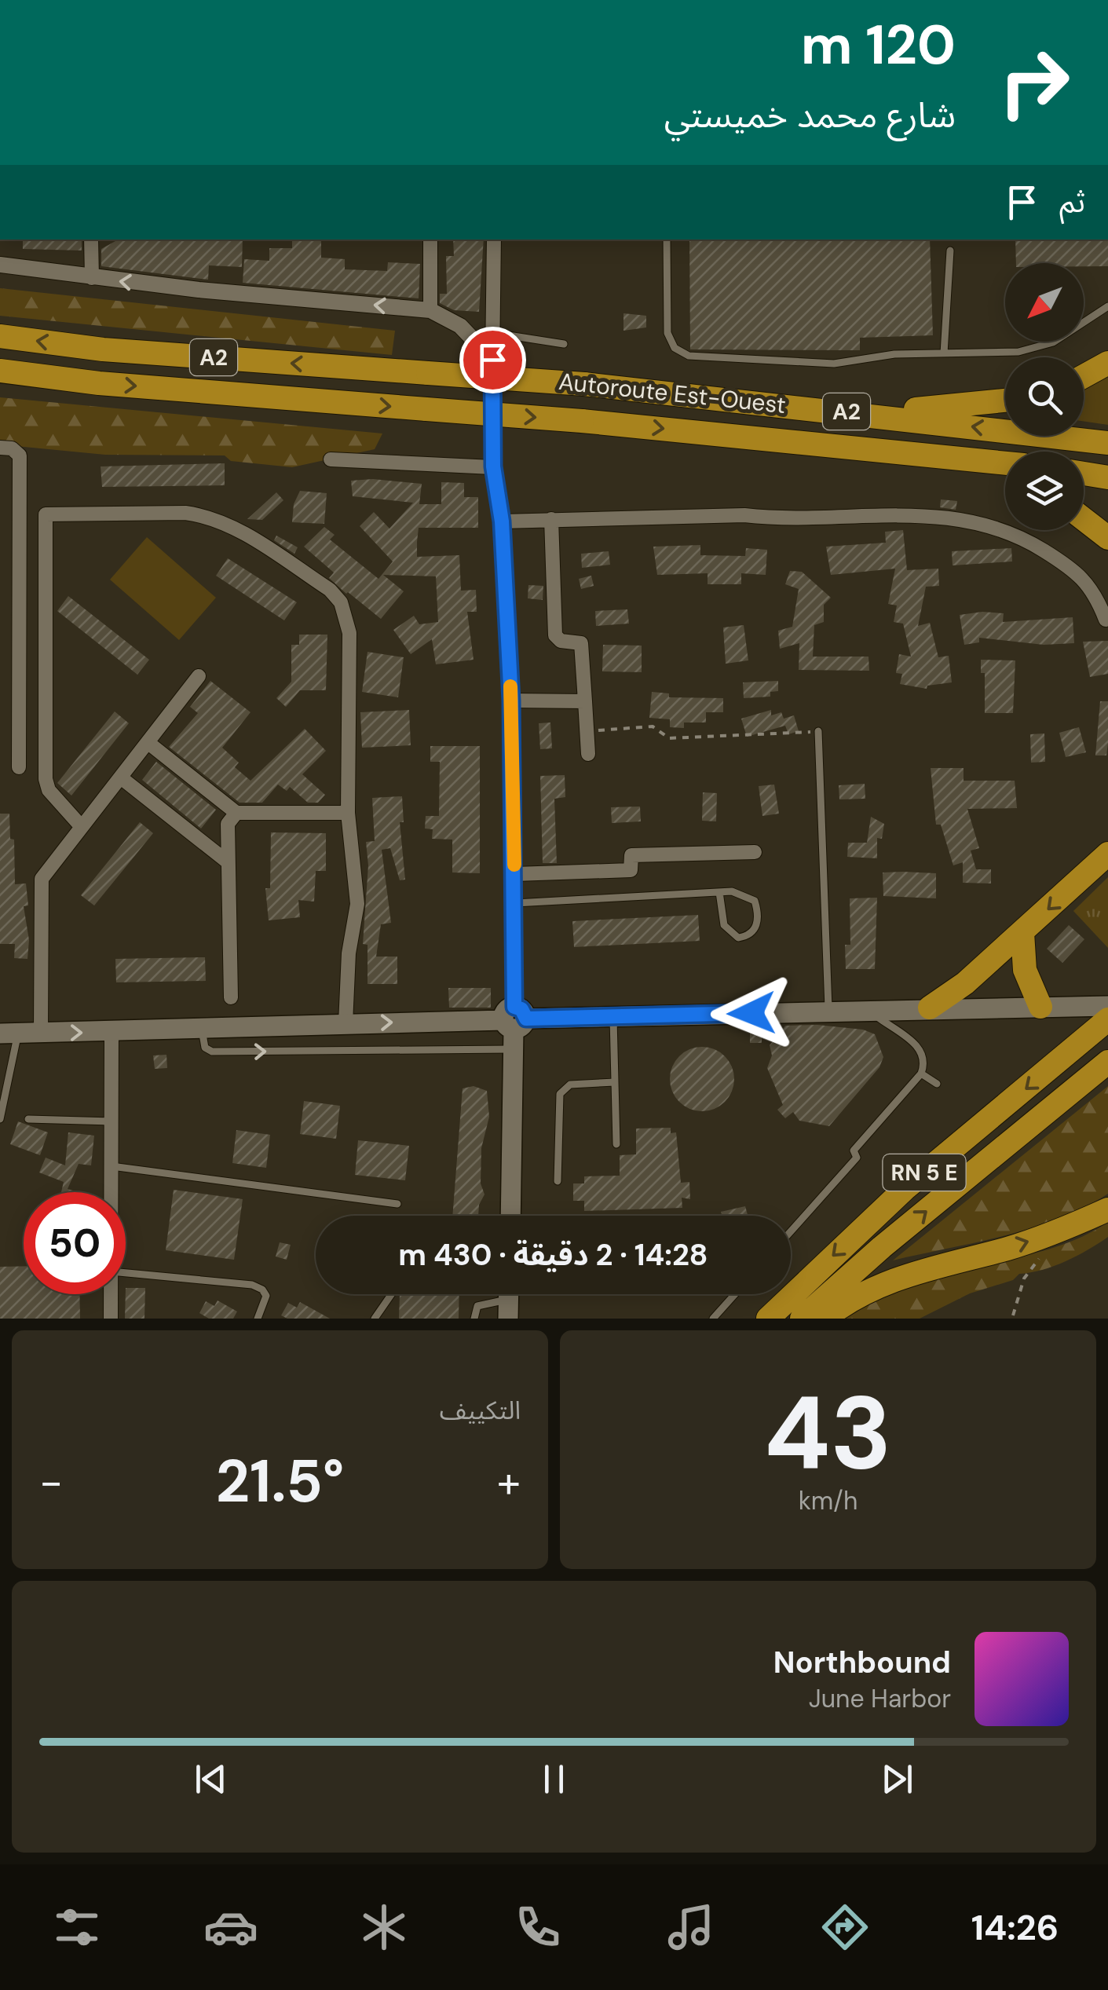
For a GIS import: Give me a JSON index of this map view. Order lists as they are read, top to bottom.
{
  "streets": {
    "highway": ["A2", "Autoroute Est-Ouest", "RN 5 E"]
  },
  "north": "bottom left",
  "page": {
    "turn": ["120 m", "شارع محمد خميستي"],
    "then": "ثم",
    "limit": "50",
    "trip": "14:28 · 2 دقيقة · 430 m",
    "tile": [
      ["43", "km/h"],
      "التكييف"
    ],
    "heat": ["−", "21.5°", "+"],
    "song": ["Northbound", "June Harbor"],
    "tabs": "14:26"
  }
}
